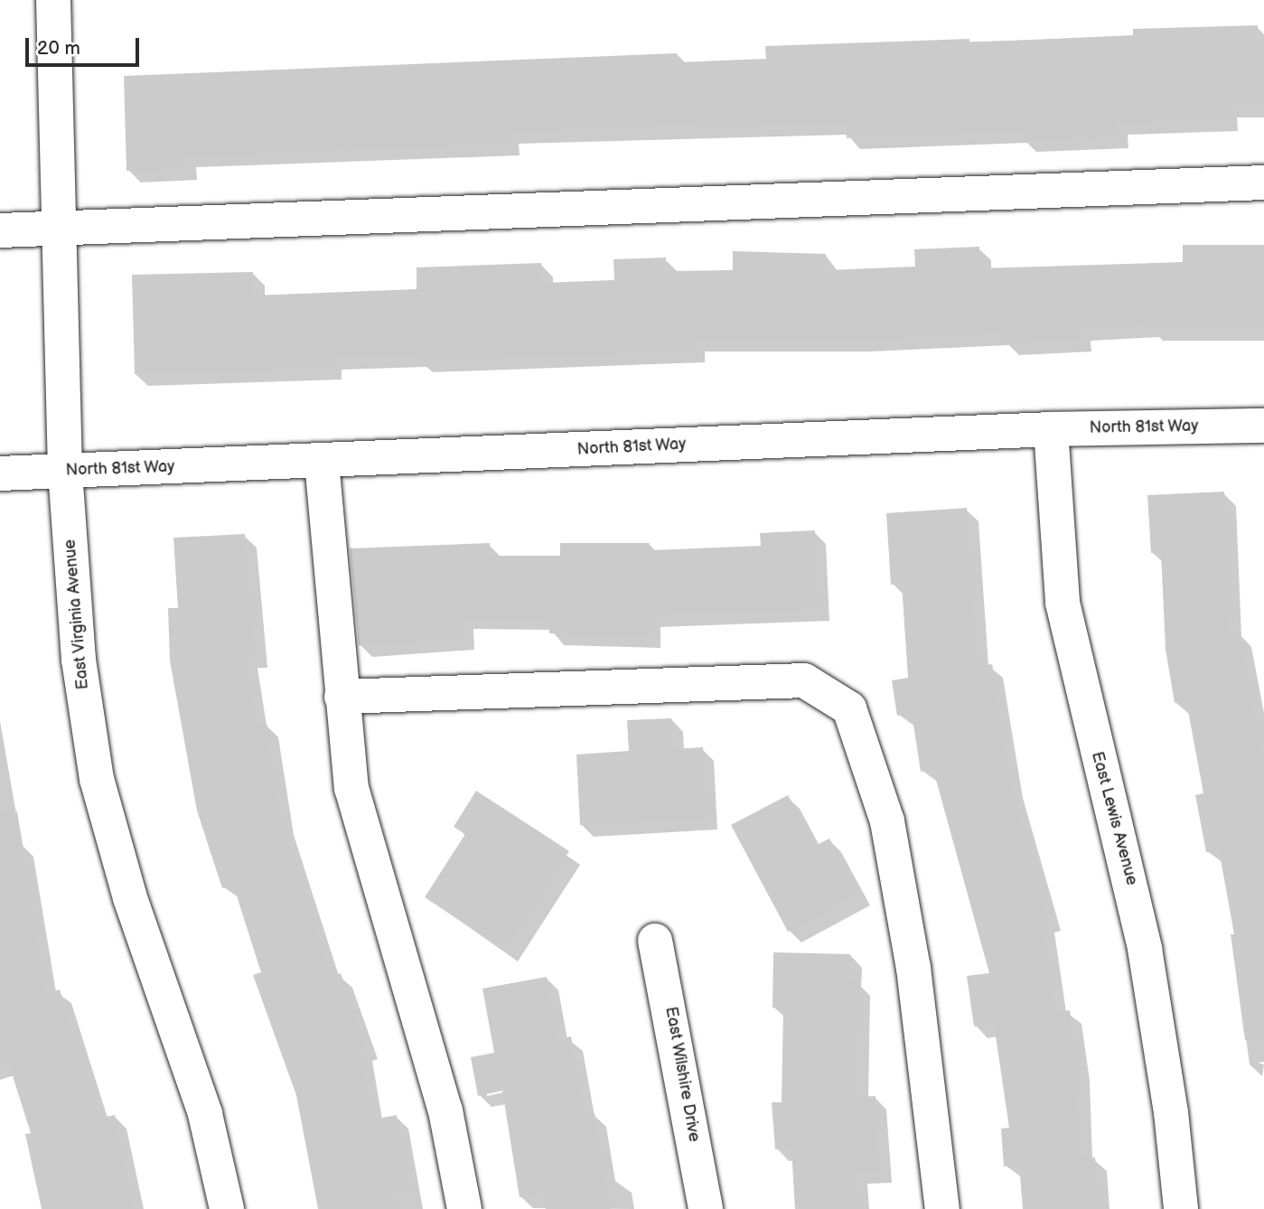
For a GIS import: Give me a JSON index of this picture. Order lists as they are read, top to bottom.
{
  "streets": {
    "street": [
      "North 81st Way",
      "East Virginia Avenue",
      "East Lewis Avenue",
      "East Wilshire Drive"
    ]
  },
  "crossings": [
    ["North 81st Way", "East Virginia Avenue"],
    ["North 81st Way", "East Lewis Avenue"]
  ],
  "scale_bar": "20 m"
}
